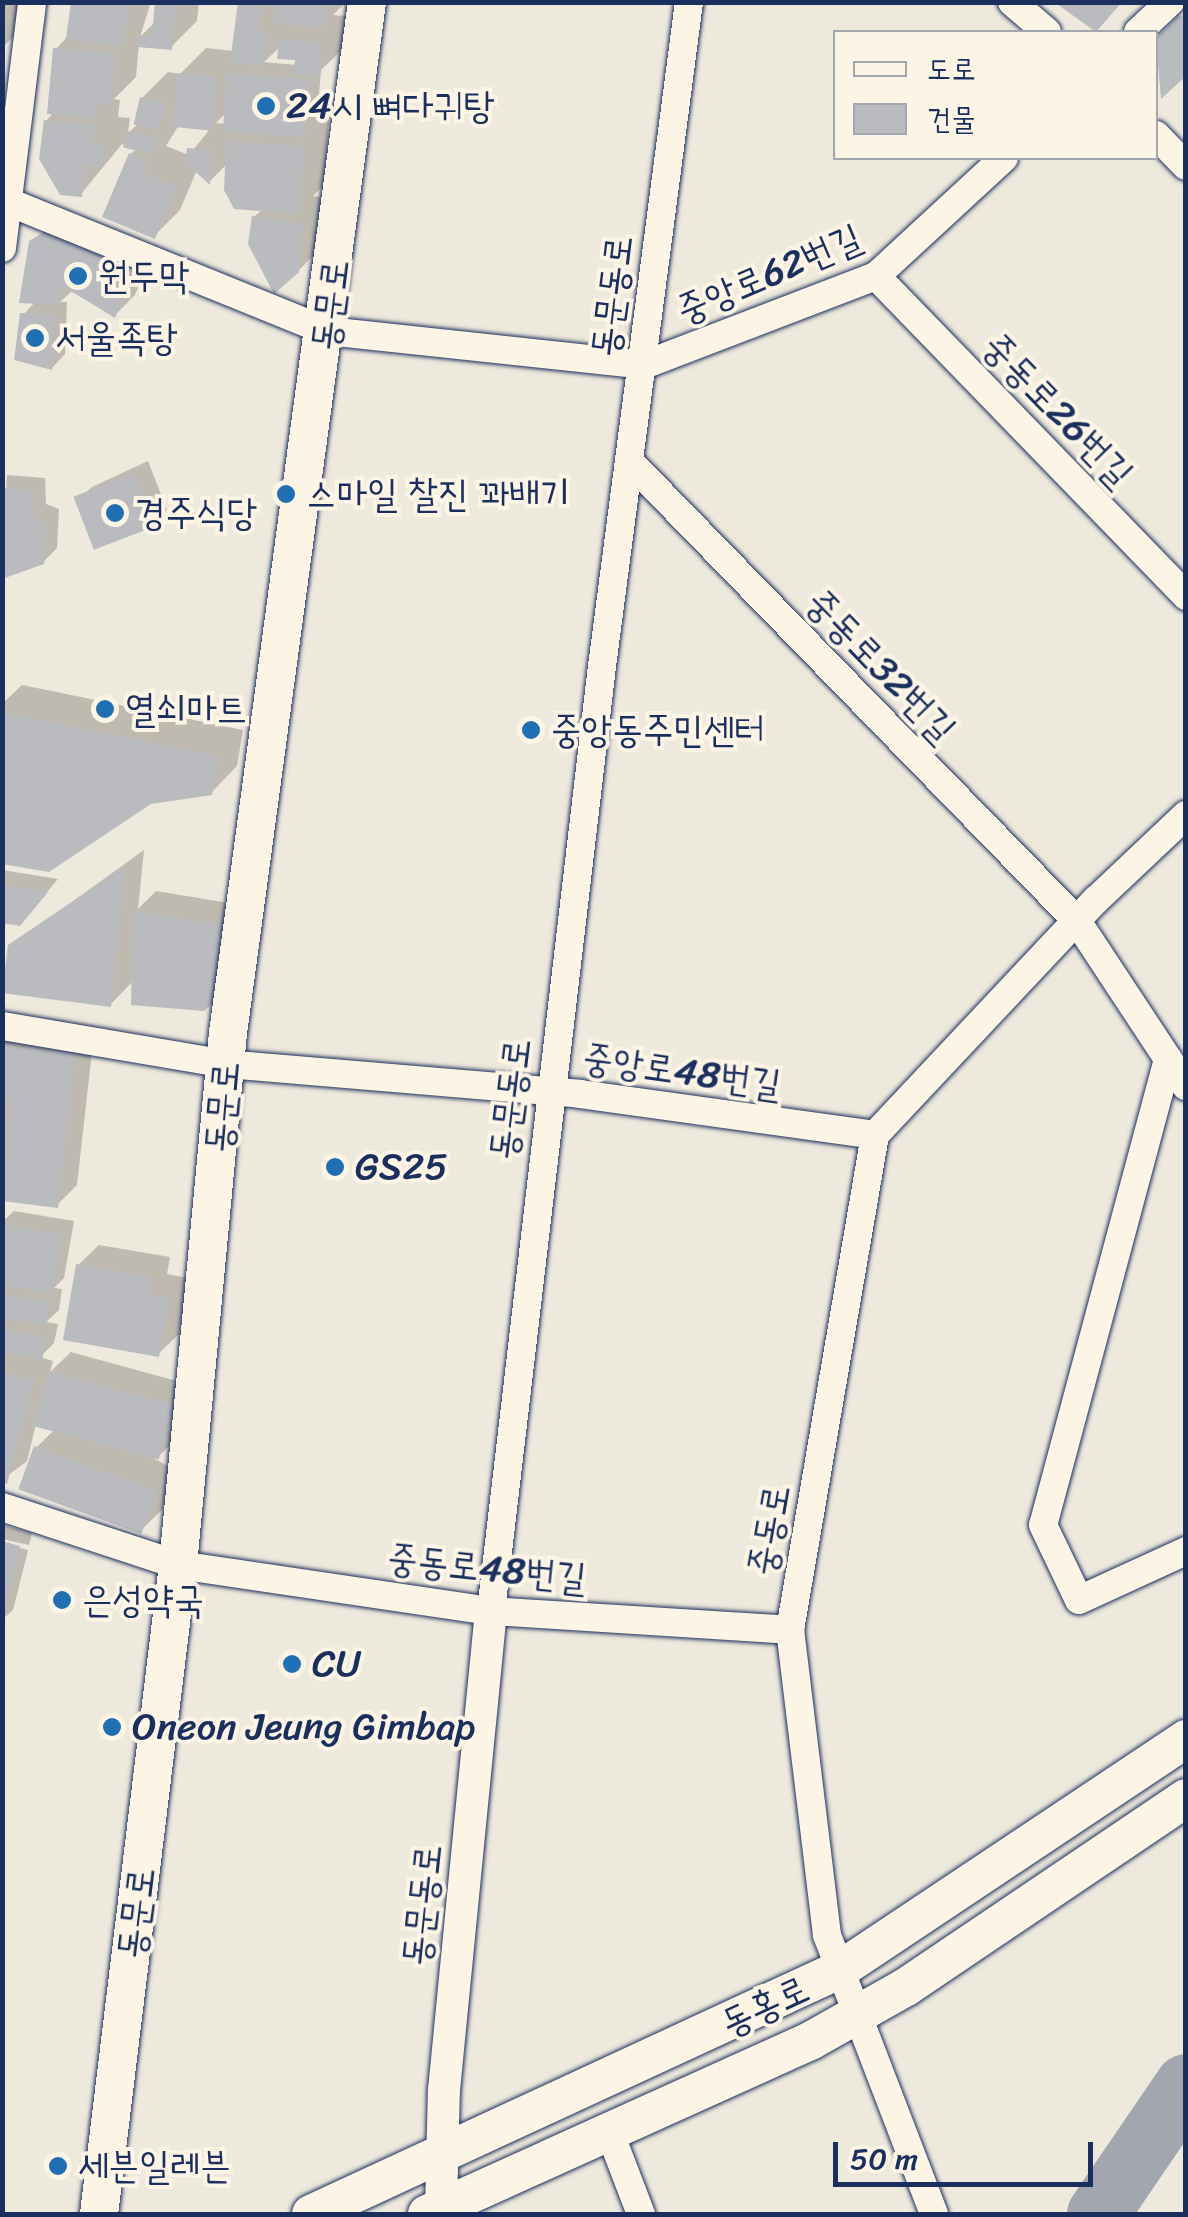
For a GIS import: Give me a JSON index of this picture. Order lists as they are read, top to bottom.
{
  "streets": {
    "main road": ["동문로", "동홍로"],
    "street": [
      "중앙로62번길",
      "동문동로",
      "중동로26번길",
      "중동로32번길",
      "중앙로48번길",
      "중동로",
      "중동로48번길"
    ]
  },
  "crossings": [
    ["중앙로62번길", "동문동로"],
    ["중앙로62번길", "동문로"],
    ["중앙로62번길", "중동로26번길"],
    ["동문동로", "중동로32번길"],
    ["동문동로", "중앙로48번길"],
    ["동문동로", "중동로48번길"],
    ["동문동로", "동홍로"],
    ["동문로", "중앙로48번길"],
    ["동문로", "중동로48번길"],
    ["중앙로48번길", "중동로"],
    ["중동로", "중동로48번길"],
    ["중동로", "동홍로"]
  ],
  "places": [
    "24시 뼈다귀탕",
    "원두막",
    "서울족탕",
    "스마일 찰진 꽈배기",
    "경주식당",
    "열쇠마트",
    "중앙동주민센터",
    "GS25",
    "은성약국",
    "CU",
    "Oneon Jeung Gimbap",
    "세븐일레븐"
  ],
  "legend": ["도로", "건물"],
  "scale_bar": "50 m"
}
